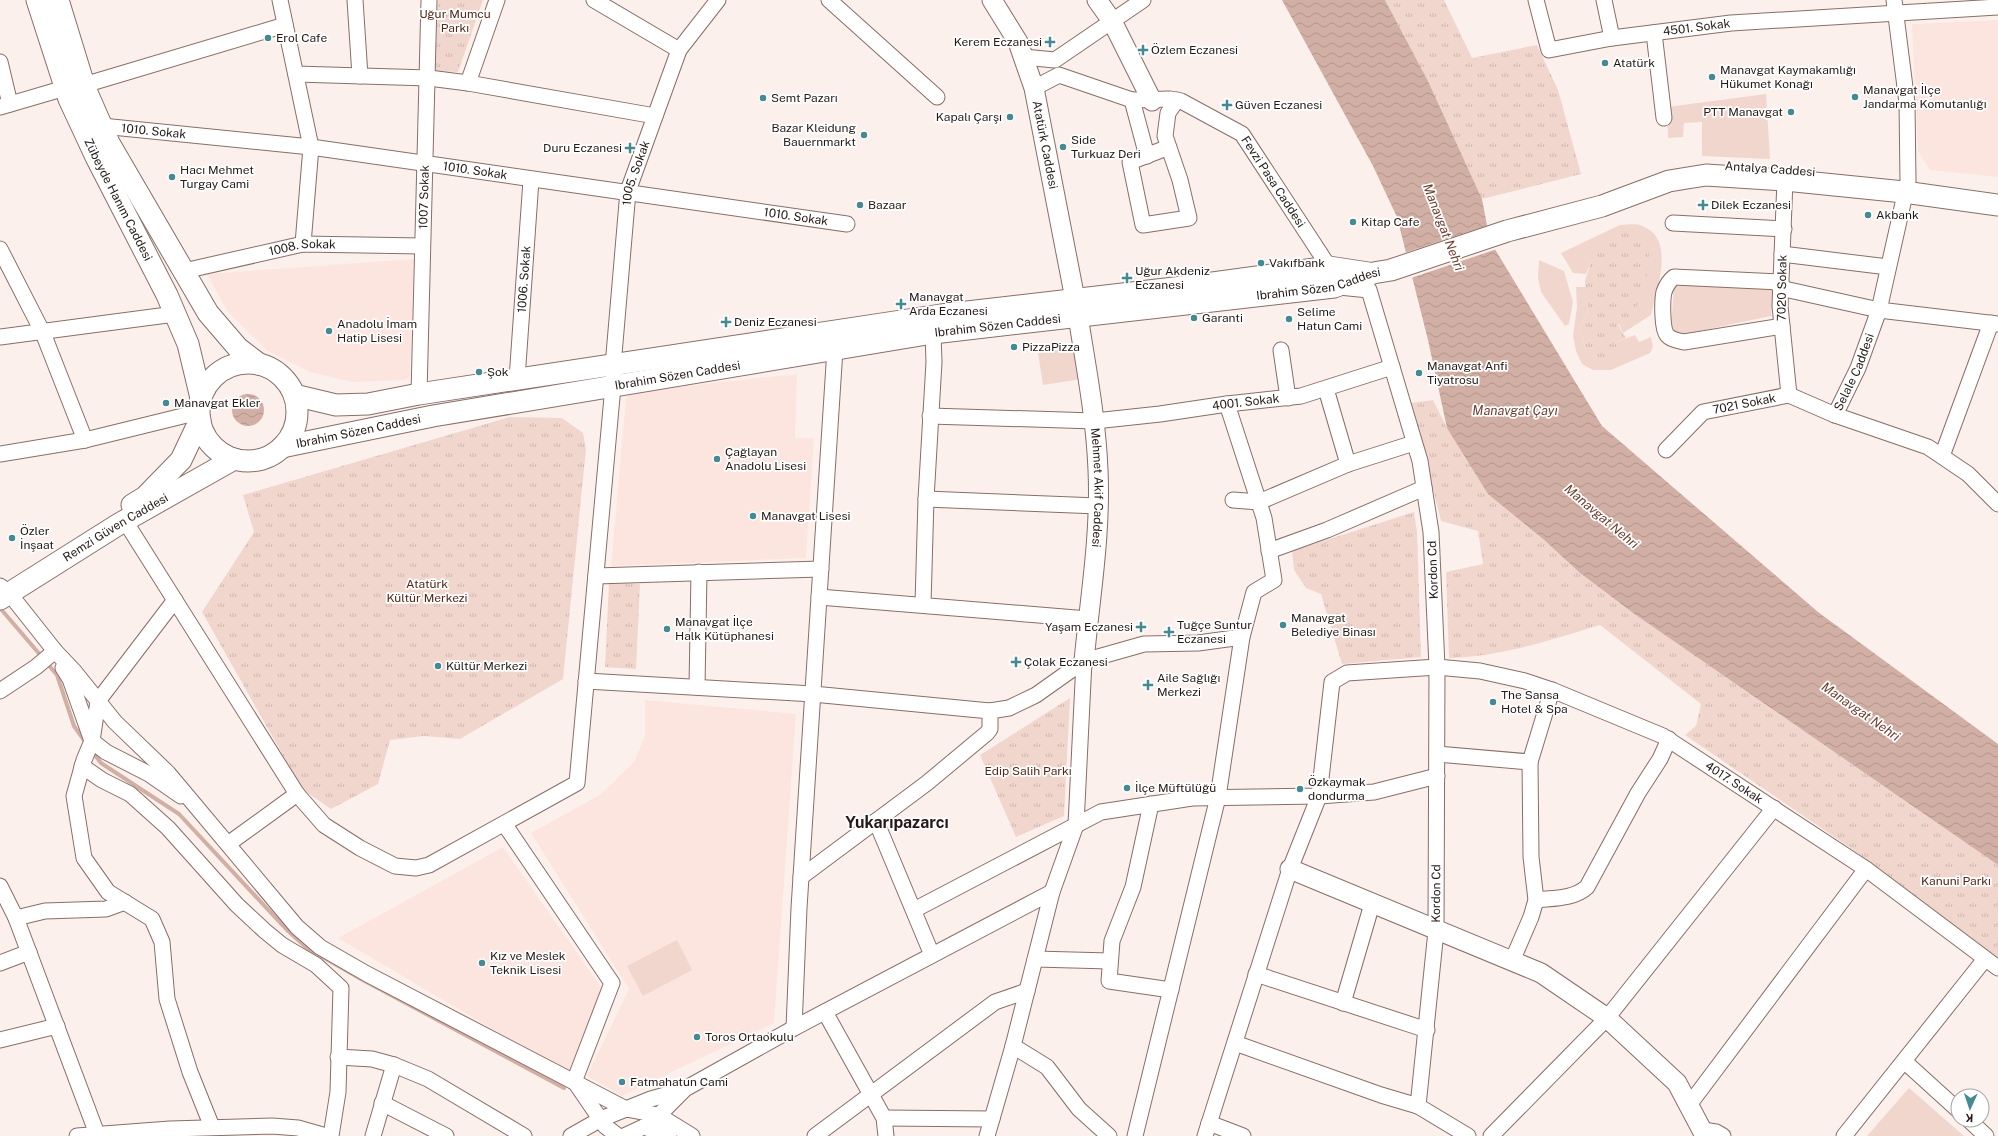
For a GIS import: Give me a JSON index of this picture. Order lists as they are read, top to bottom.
{
  "streets": {
    "main road": [
      "Antalya Caddesi",
      "Zübeyde Hanım Caddesi",
      "Ibrahim Sözen Caddesi",
      "Remzi Güven Caddesi"
    ],
    "street": [
      "4501. Sokak",
      "1010. Sokak",
      "Atatürk Caddesi",
      "1005. Sokak",
      "Fevzi Pasa Caddesi",
      "1007 Sokak",
      "1008. Sokak",
      "1006. Sokak",
      "7020 Sokak",
      "Selale Caddesi",
      "4001. Sokak",
      "7021 Sokak",
      "Mehmet Akif Caddesi",
      "Kordon Cd",
      "4017. Sokak"
    ]
  },
  "crossings": [
    ["4501. Sokak", "Selale Caddesi"],
    ["1010. Sokak", "1005. Sokak"],
    ["1010. Sokak", "1007 Sokak"],
    ["1010. Sokak", "Zübeyde Hanım Caddesi"],
    ["1010. Sokak", "1006. Sokak"],
    ["Atatürk Caddesi", "Fevzi Pasa Caddesi"],
    ["Atatürk Caddesi", "Ibrahim Sözen Caddesi"],
    ["Atatürk Caddesi", "Mehmet Akif Caddesi"],
    ["Antalya Caddesi", "Ibrahim Sözen Caddesi"],
    ["Antalya Caddesi", "7020 Sokak"],
    ["Antalya Caddesi", "Selale Caddesi"],
    ["1005. Sokak", "Ibrahim Sözen Caddesi"],
    ["Fevzi Pasa Caddesi", "Ibrahim Sözen Caddesi"],
    ["Fevzi Pasa Caddesi", "Kordon Cd"],
    ["1007 Sokak", "1008. Sokak"],
    ["1007 Sokak", "Ibrahim Sözen Caddesi"],
    ["Zübeyde Hanım Caddesi", "1008. Sokak"],
    ["Zübeyde Hanım Caddesi", "Ibrahim Sözen Caddesi"],
    ["Zübeyde Hanım Caddesi", "Remzi Güven Caddesi"],
    ["1006. Sokak", "Ibrahim Sözen Caddesi"],
    ["Ibrahim Sözen Caddesi", "Mehmet Akif Caddesi"],
    ["Ibrahim Sözen Caddesi", "Remzi Güven Caddesi"],
    ["Ibrahim Sözen Caddesi", "Kordon Cd"],
    ["7020 Sokak", "7021 Sokak"],
    ["4001. Sokak", "Mehmet Akif Caddesi"],
    ["4001. Sokak", "Kordon Cd"],
    ["Kordon Cd", "4017. Sokak"]
  ],
  "districts": ["Yukarıpazarcı"],
  "water": ["Manavgat Nehri", "Manavgat Çayı"],
  "parks": [
    "Uğur Mumcu Parkı",
    "Atatürk Kültür Merkezi",
    "Edip Salih Parkı",
    "Kanuni Parkı"
  ],
  "places": {
    "other": [
      "Erol Cafe",
      "Atatürk",
      "Manavgat Kaymakamlığı Hükumet Konağı",
      "Manavgat İlçe Jandarma Komutanlığı",
      "Semt Pazarı",
      "PTT Manavgat",
      "Kapalı Çarşı",
      "Bazar Kleidung Bauernmarkt",
      "Side Turkuaz Deri",
      "Hacı Mehmet Turgay Cami",
      "Bazaar",
      "Akbank",
      "Kitap Cafe",
      "Vakıfbank",
      "Garanti",
      "Selime Hatun Cami",
      "Anadolu İmam Hatip Lisesi",
      "PizzaPizza",
      "Şok",
      "Manavgat Anfi Tiyatrosu",
      "Manavgat Ekler",
      "Çağlayan Anadolu Lisesi",
      "Manavgat Lisesi",
      "Özler İnşaat",
      "Manavgat Belediye Binası",
      "Manavgat İlçe Halk Kütüphanesi",
      "Kültür Merkezi",
      "The Sansa Hotel & Spa",
      "İlçe Müftülüğü",
      "Özkaymak dondurma",
      "Kız ve Meslek Teknik Lisesi",
      "Toros Ortaokulu",
      "Fatmahatun Cami"
    ],
    "health": [
      "Kerem Eczanesi",
      "Özlem Eczanesi",
      "Güven Eczanesi",
      "Duru Eczanesi",
      "Dilek Eczanesi",
      "Uğur Akdeniz Eczanesi",
      "Manavgat Arda Eczanesi",
      "Deniz Eczanesi",
      "Yaşam Eczanesi",
      "Tuğçe Suntur Eczanesi",
      "Çolak Eczanesi",
      "Aile Sağlığı Merkezi"
    ]
  },
  "north": "bottom"
}
